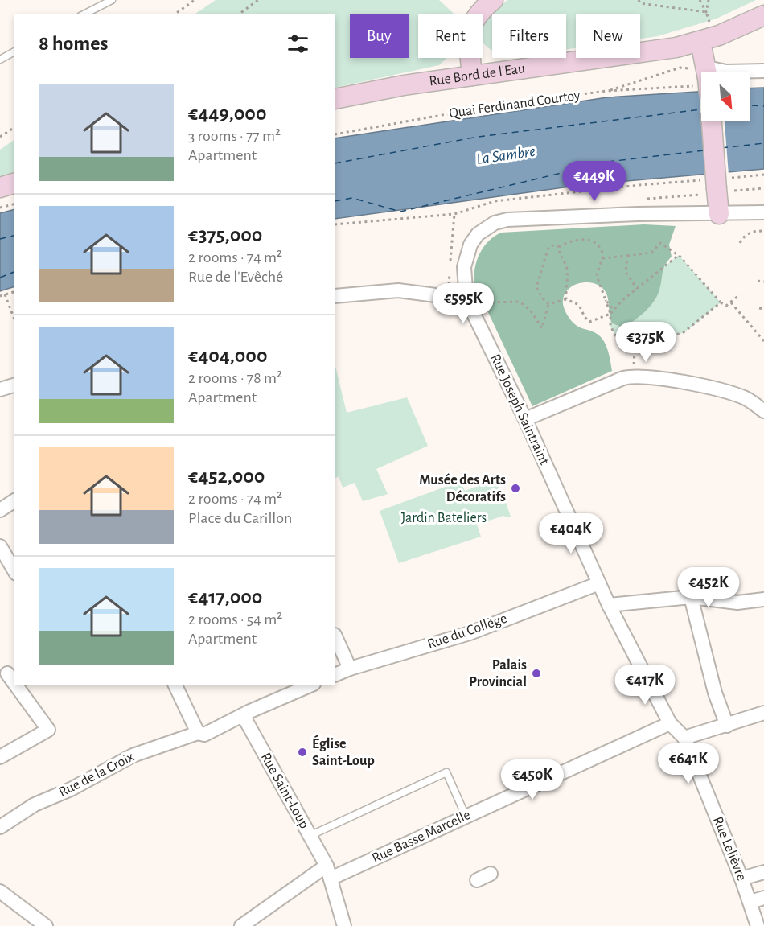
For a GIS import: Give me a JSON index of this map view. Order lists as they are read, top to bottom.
{
  "streets": {
    "main road": ["Rue Bord de l'Eau"],
    "street": [
      "Rue Joseph Saintraint",
      "Rue du Collège",
      "Rue de la Croix",
      "Rue Saint-Loup",
      "Rue Basse Marcelle",
      "Rue Lelièvre"
    ],
    "path": ["Quai Ferdinand Courtoy"]
  },
  "crossings": [
    ["Rue Joseph Saintraint", "Rue du Collège"],
    ["Rue Joseph Saintraint", "Rue Basse Marcelle"],
    ["Rue Joseph Saintraint", "Rue Lelièvre"],
    ["Rue de la Croix", "Rue Saint-Loup"],
    ["Rue Saint-Loup", "Rue Basse Marcelle"],
    ["Rue Basse Marcelle", "Rue Lelièvre"]
  ],
  "water": ["La Sambre"],
  "parks": ["Jardin Bateliers"],
  "places": ["Musée des Arts Décoratifs", "Palais Provincial", "Église Saint-Loup"],
  "north": "bottom right",
  "page": {
    "chip": [
      "Buy",
      "Rent",
      "Filters",
      "New"
    ],
    "heading": "8 homes",
    "list": [
      {
        "name": "€449,000",
        "note": "3 rooms · 77 m² · Apartment"
      },
      {
        "name": "€375,000",
        "note": "2 rooms · 74 m² · Rue de l'Evêché"
      },
      {
        "name": "€404,000",
        "note": "2 rooms · 78 m² · Apartment"
      },
      {
        "name": "€452,000",
        "note": "2 rooms · 74 m² · Place du Carillon"
      },
      {
        "name": "€417,000",
        "note": "2 rooms · 54 m² · Apartment"
      }
    ],
    "price": [
      "€449K",
      "€595K",
      "€375K",
      "€404K",
      "€452K",
      "€417K",
      "€641K",
      "€450K"
    ]
  }
}
